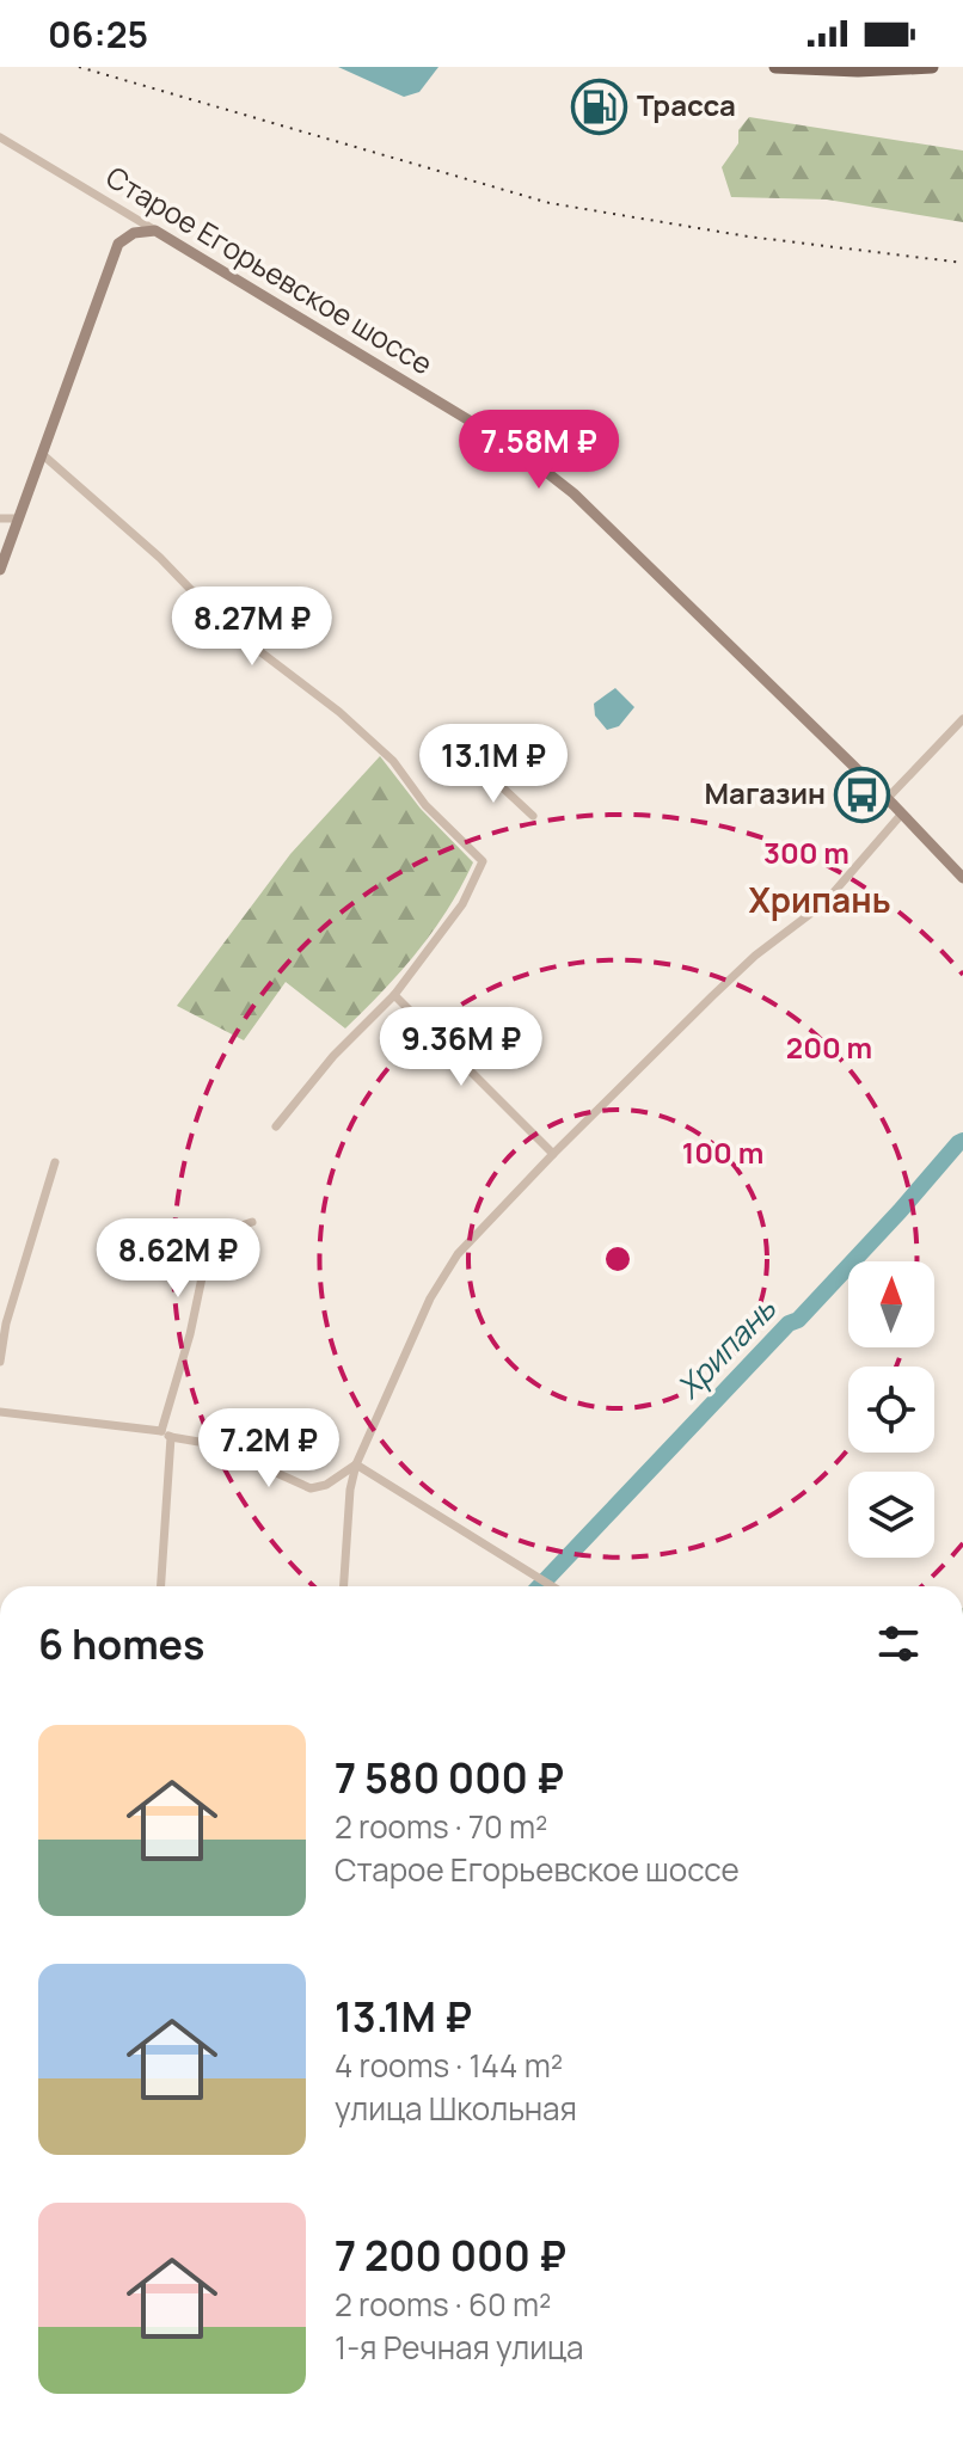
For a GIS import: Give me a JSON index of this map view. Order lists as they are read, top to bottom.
{
  "streets": {
    "main road": ["Старое Егорьевское шоссе"]
  },
  "districts": ["Хрипань"],
  "water": ["Хрипань"],
  "places": {
    "fuel station": ["Трасса"],
    "bus stop": ["Магазин"]
  },
  "north": "top",
  "page": {
    "status": "06:25",
    "price": [
      "7.58M ₽",
      "8.27M ₽",
      "13.1M ₽",
      "9.36M ₽",
      "8.62M ₽",
      "7.2M ₽"
    ],
    "heading": "6 homes",
    "list": [
      {
        "name": "7 580 000 ₽",
        "note": "2 rooms · 70 m² · Старое Егорьевское шоссе"
      },
      {
        "name": "13.1M ₽",
        "note": "4 rooms · 144 m² · улица Школьная"
      },
      {
        "name": "7 200 000 ₽",
        "note": "2 rooms · 60 m² · 1-я Речная улица"
      }
    ]
  },
  "rings": ["300 m", "200 m", "100 m"]
}
